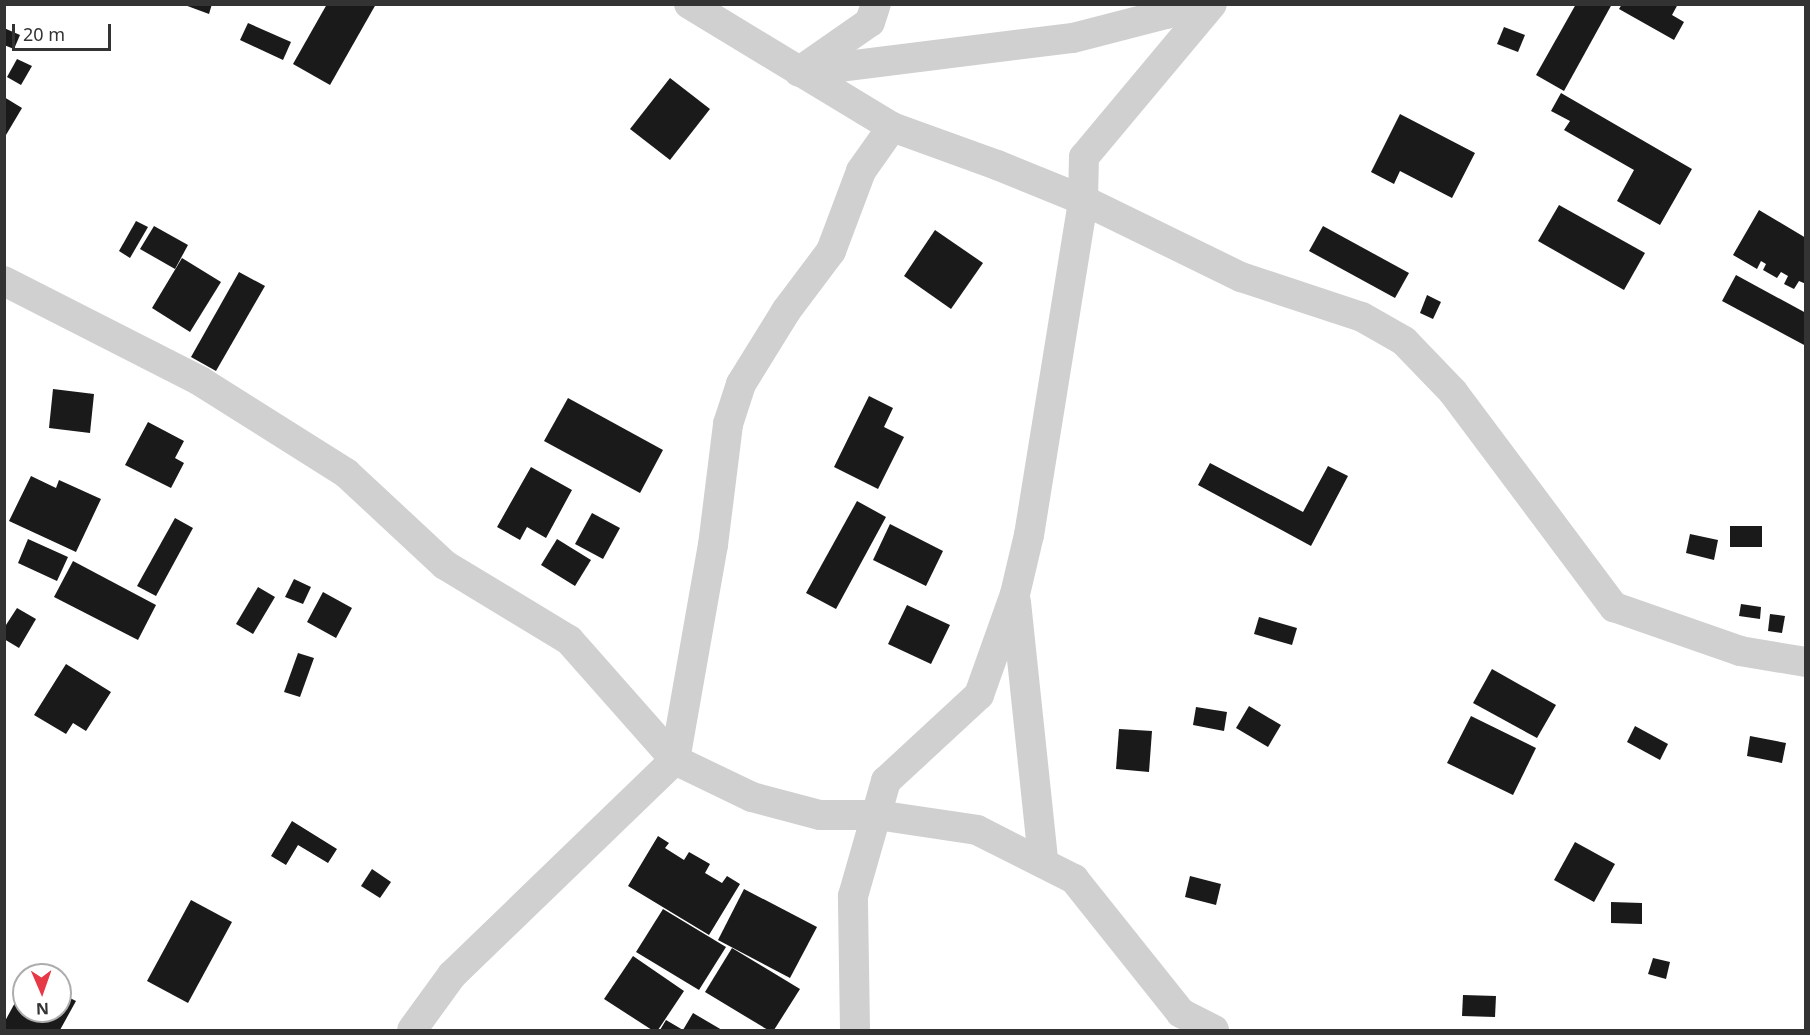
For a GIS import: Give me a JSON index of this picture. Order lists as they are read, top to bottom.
{
  "scale_bar": "20 m",
  "north": "bottom"
}
